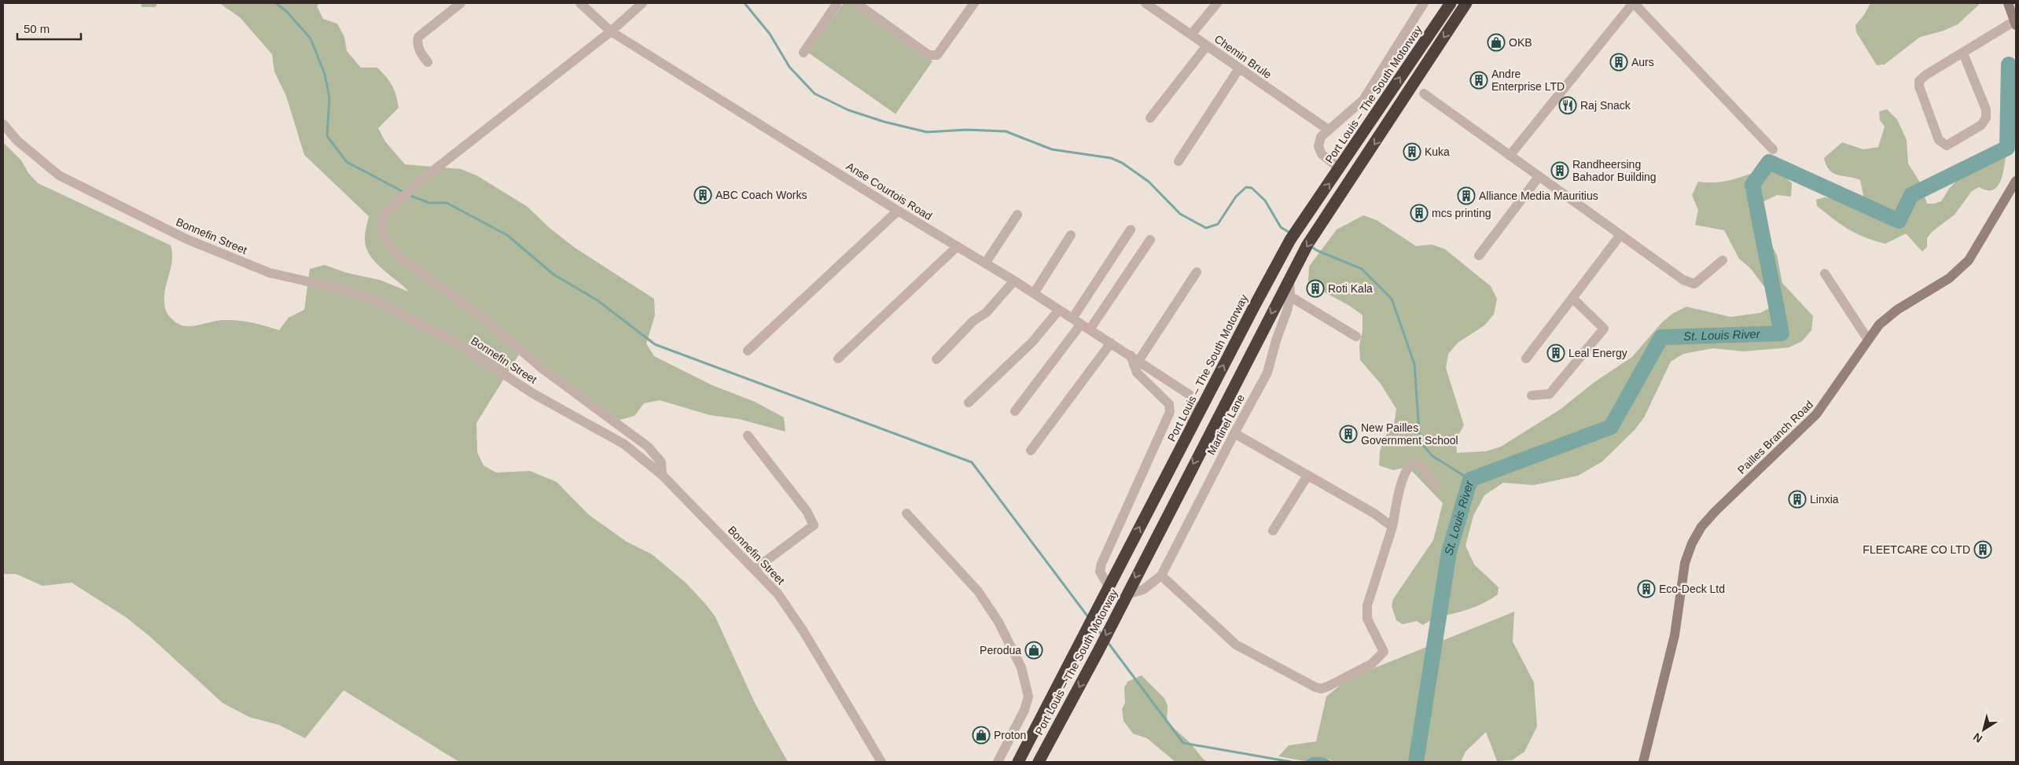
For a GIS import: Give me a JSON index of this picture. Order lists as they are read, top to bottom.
{
  "streets": {
    "highway": ["Port Louis – The South Motorway"],
    "main road": ["Pailles Branch Road"],
    "street": [
      "Chemin Brule",
      "Anse Courtois Road",
      "Bonnefin Street",
      "Martinel Lane"
    ]
  },
  "crossings": [
    ["Port Louis – The South Motorway", "Martinel Lane"]
  ],
  "water": ["St. Louis River"],
  "places": {
    "shop": ["OKB", "Perodua", "Proton"],
    "building": [
      "Aurs",
      "Andre Enterprise LTD",
      "Kuka",
      "Randheersing Bahador Building",
      "ABC Coach Works",
      "Alliance Media Mauritius",
      "mcs printing",
      "Roti Kala",
      "Leal Energy",
      "New Pailles Government School",
      "Linxia",
      "FLEETCARE CO LTD",
      "Eco-Deck Ltd"
    ],
    "restaurant": ["Raj Snack"]
  },
  "scale_bar": "50 m",
  "north": "bottom left"
}
